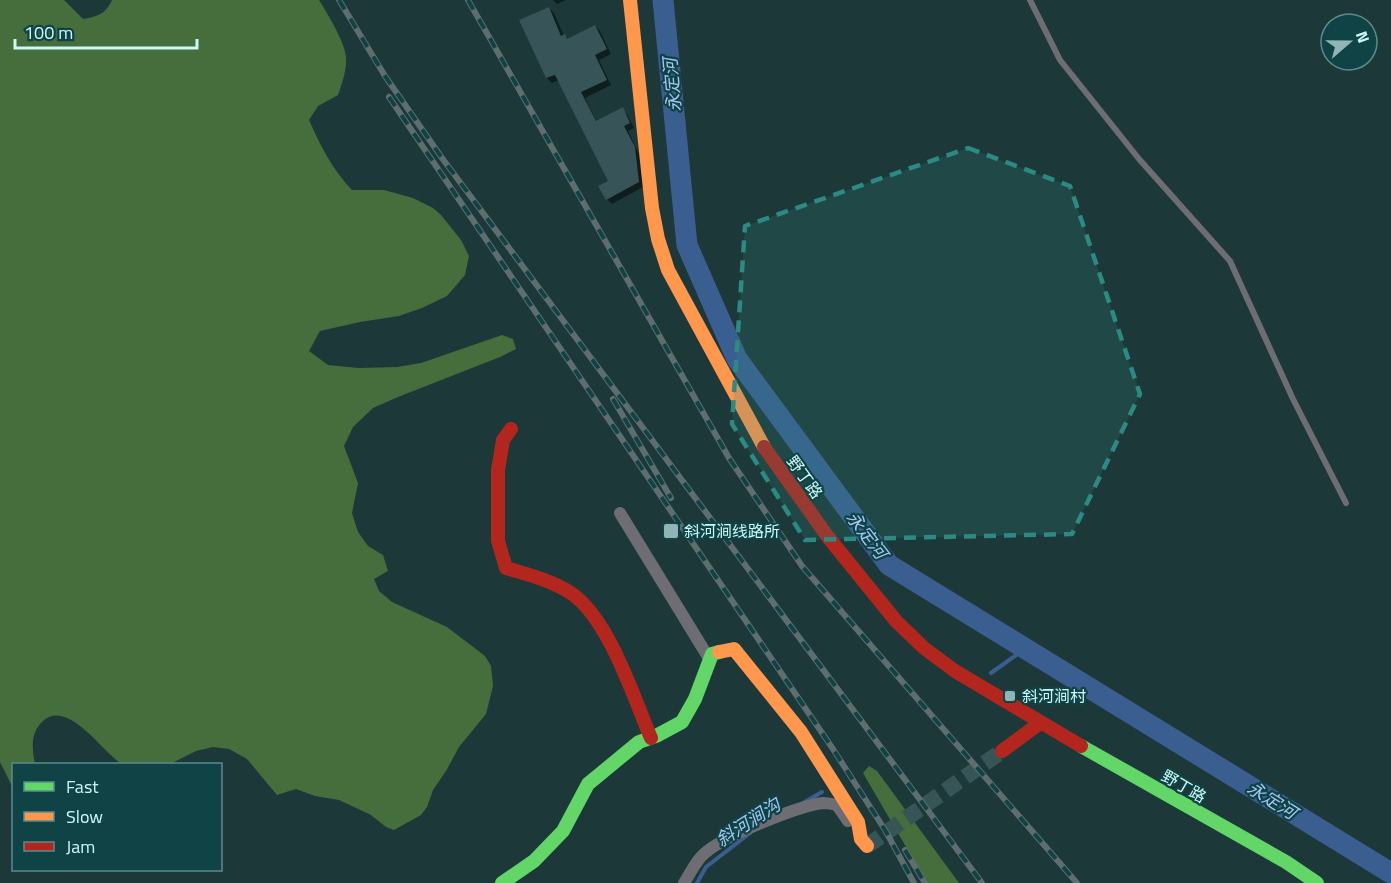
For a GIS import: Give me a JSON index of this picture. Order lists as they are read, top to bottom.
{
  "streets": {
    "main road": ["野丁路"]
  },
  "water": ["永定河", "斜河涧沟"],
  "places": {
    "transit": ["斜河涧线路所", "斜河涧村"]
  },
  "legend": ["Fast", "Slow", "Jam"],
  "scale_bar": "100 m",
  "north": "right"
}
